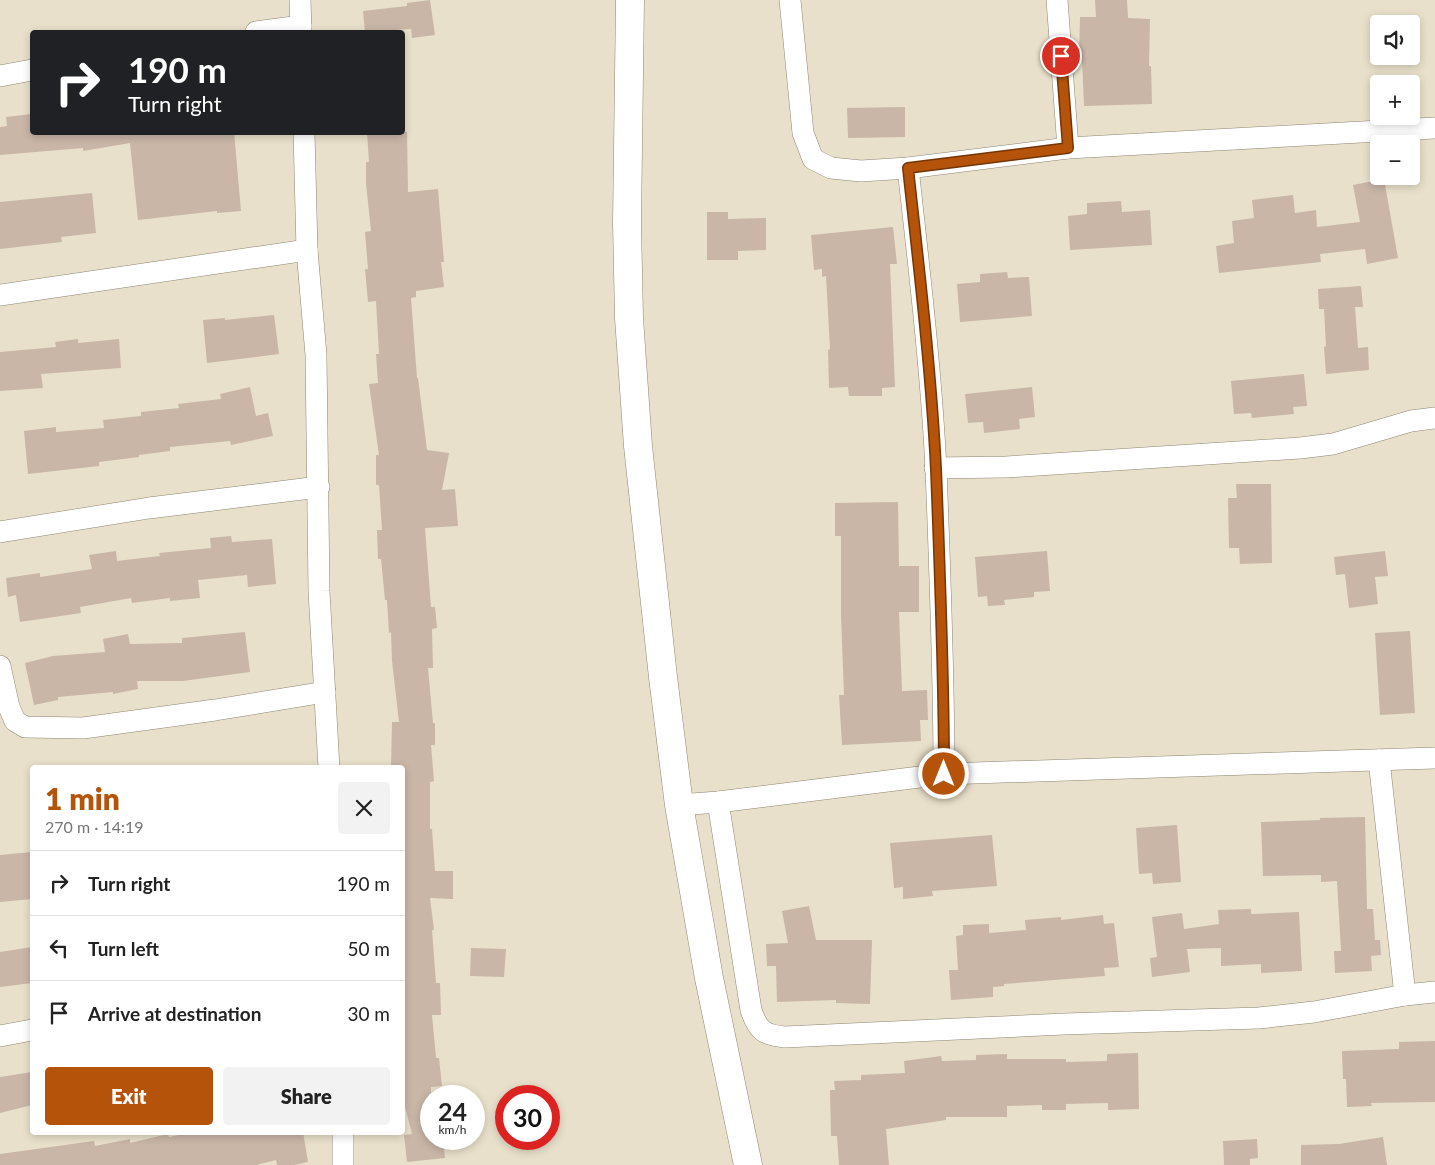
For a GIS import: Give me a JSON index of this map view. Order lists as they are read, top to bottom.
{
  "page": {
    "map_buttons": ["+", "−"],
    "turn": ["190 m", "Turn right"],
    "heading": ["1 min", "270 m · 14:19"],
    "list": [
      {
        "name": "Turn right",
        "value": "190 m"
      },
      {
        "name": "Turn left",
        "value": "50 m"
      },
      {
        "name": "Arrive at destination",
        "value": "30 m"
      }
    ],
    "buttons": ["Exit", "Share"],
    "speed": "24 km/h",
    "limit": "30"
  }
}
